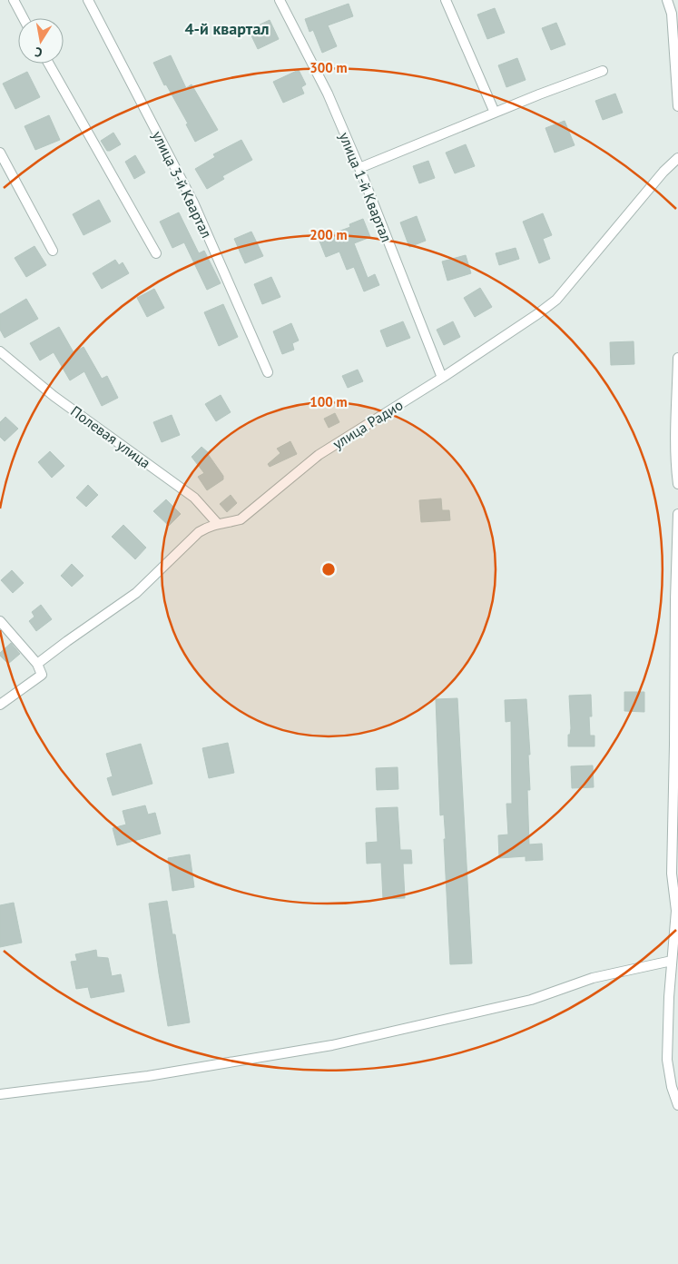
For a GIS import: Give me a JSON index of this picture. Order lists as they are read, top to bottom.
{
  "streets": {
    "street": [
      "улица 3-й Квартал",
      "улица 1-й Квартал",
      "улица Радио",
      "Полевая улица"
    ]
  },
  "crossings": [
    ["улица 1-й Квартал", "улица Радио"],
    ["улица Радио", "Полевая улица"]
  ],
  "districts": ["4-й квартал"],
  "north": "bottom",
  "rings": ["300 m", "200 m", "100 m"]
}
